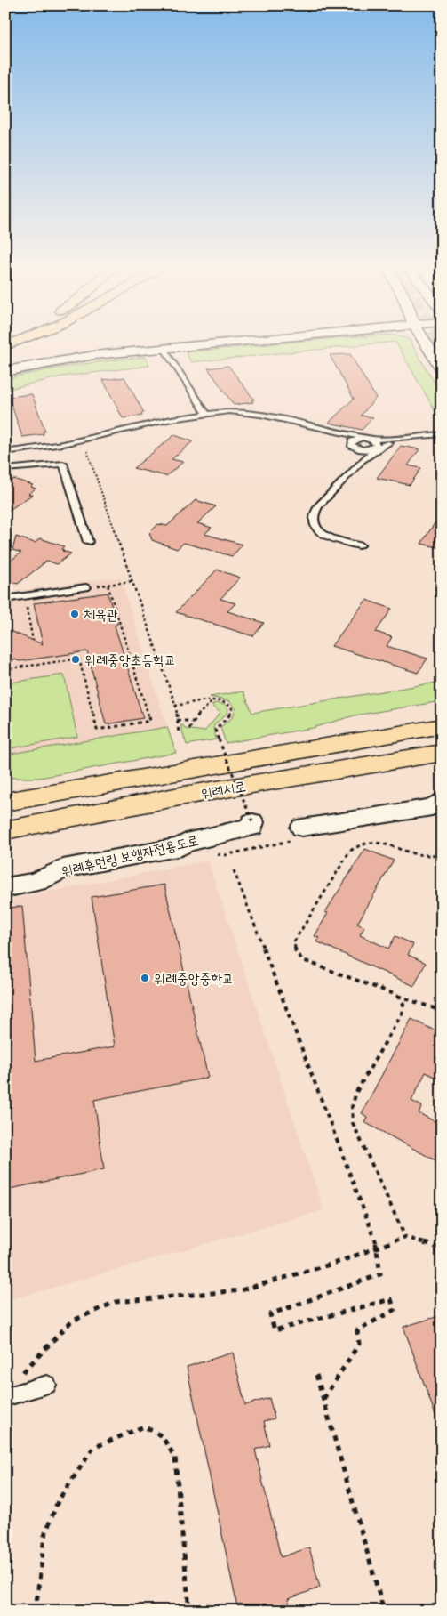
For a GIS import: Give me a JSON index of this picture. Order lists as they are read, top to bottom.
{
  "streets": {
    "main road": ["위례서로"],
    "street": ["위례휴먼링 보행자전용도로"]
  },
  "places": ["체육관", "위례중앙초등학교", "위례중앙중학교"]
}
